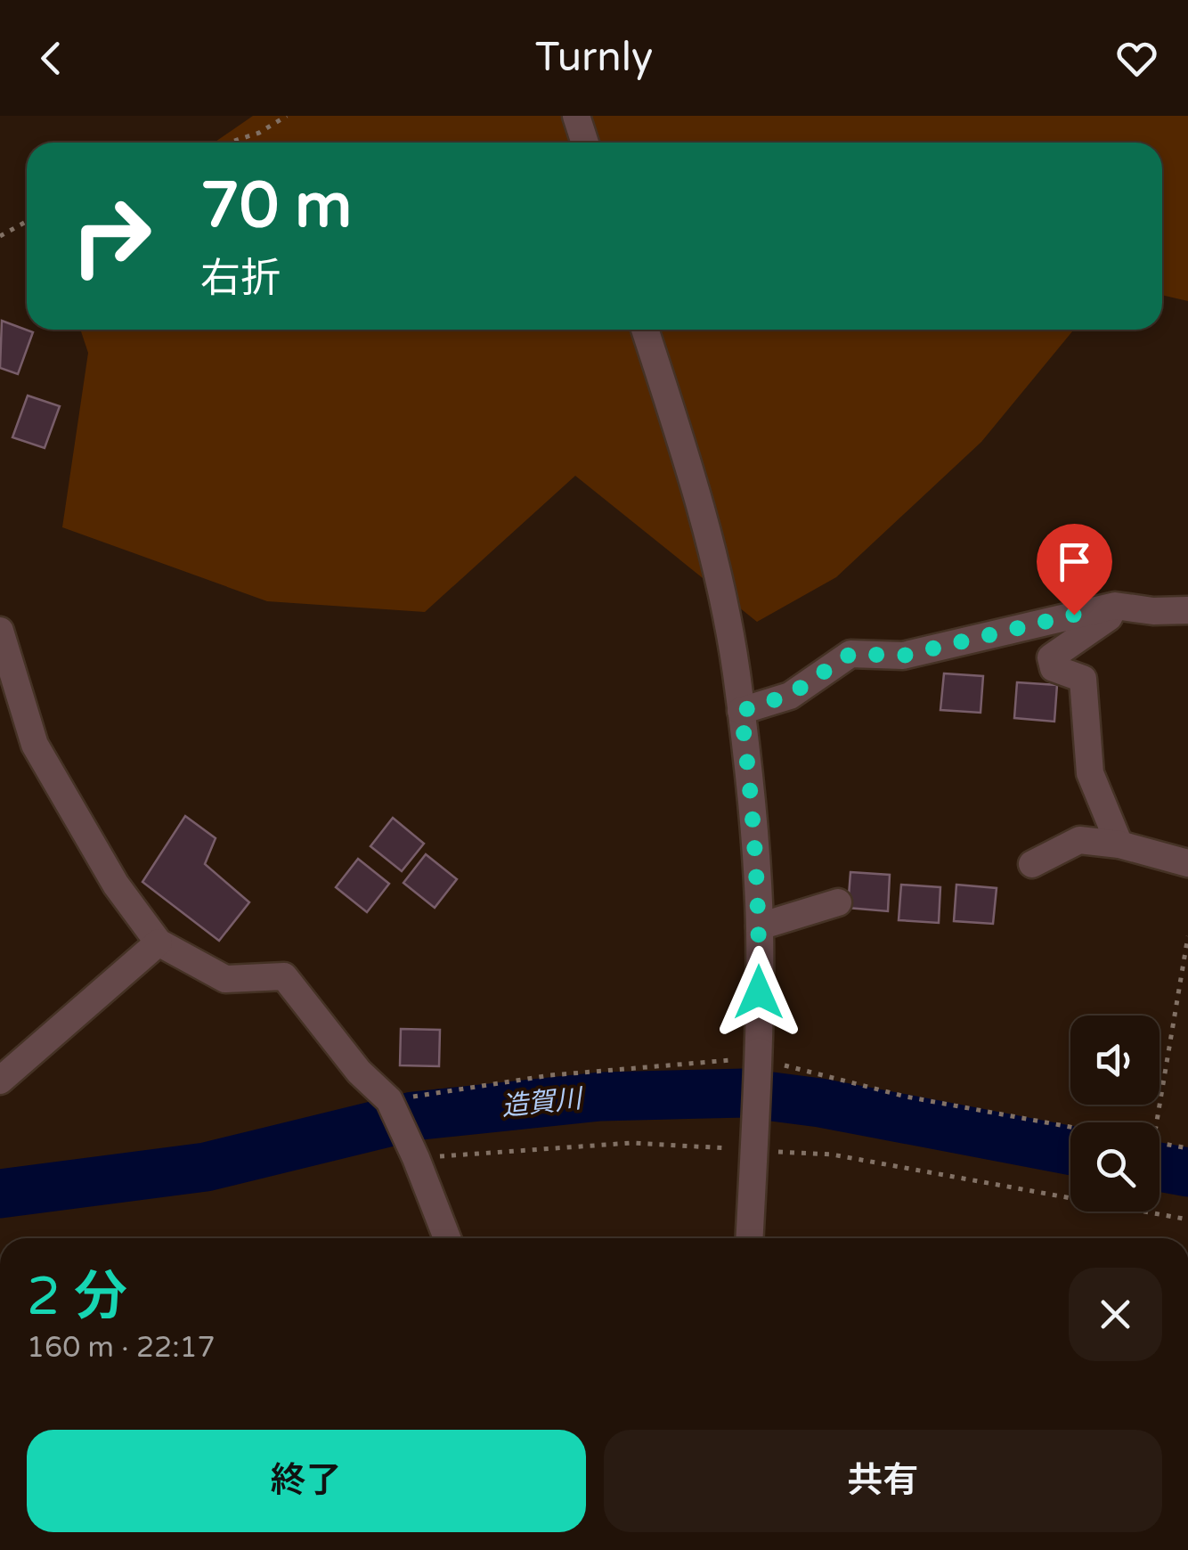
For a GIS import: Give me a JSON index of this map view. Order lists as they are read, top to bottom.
{
  "water": ["造賀川"],
  "page": {
    "header": "Turnly",
    "turn": ["70 m", "右折"],
    "heading": ["2 分", "160 m · 22:17"],
    "buttons": ["終了", "共有"]
  }
}
